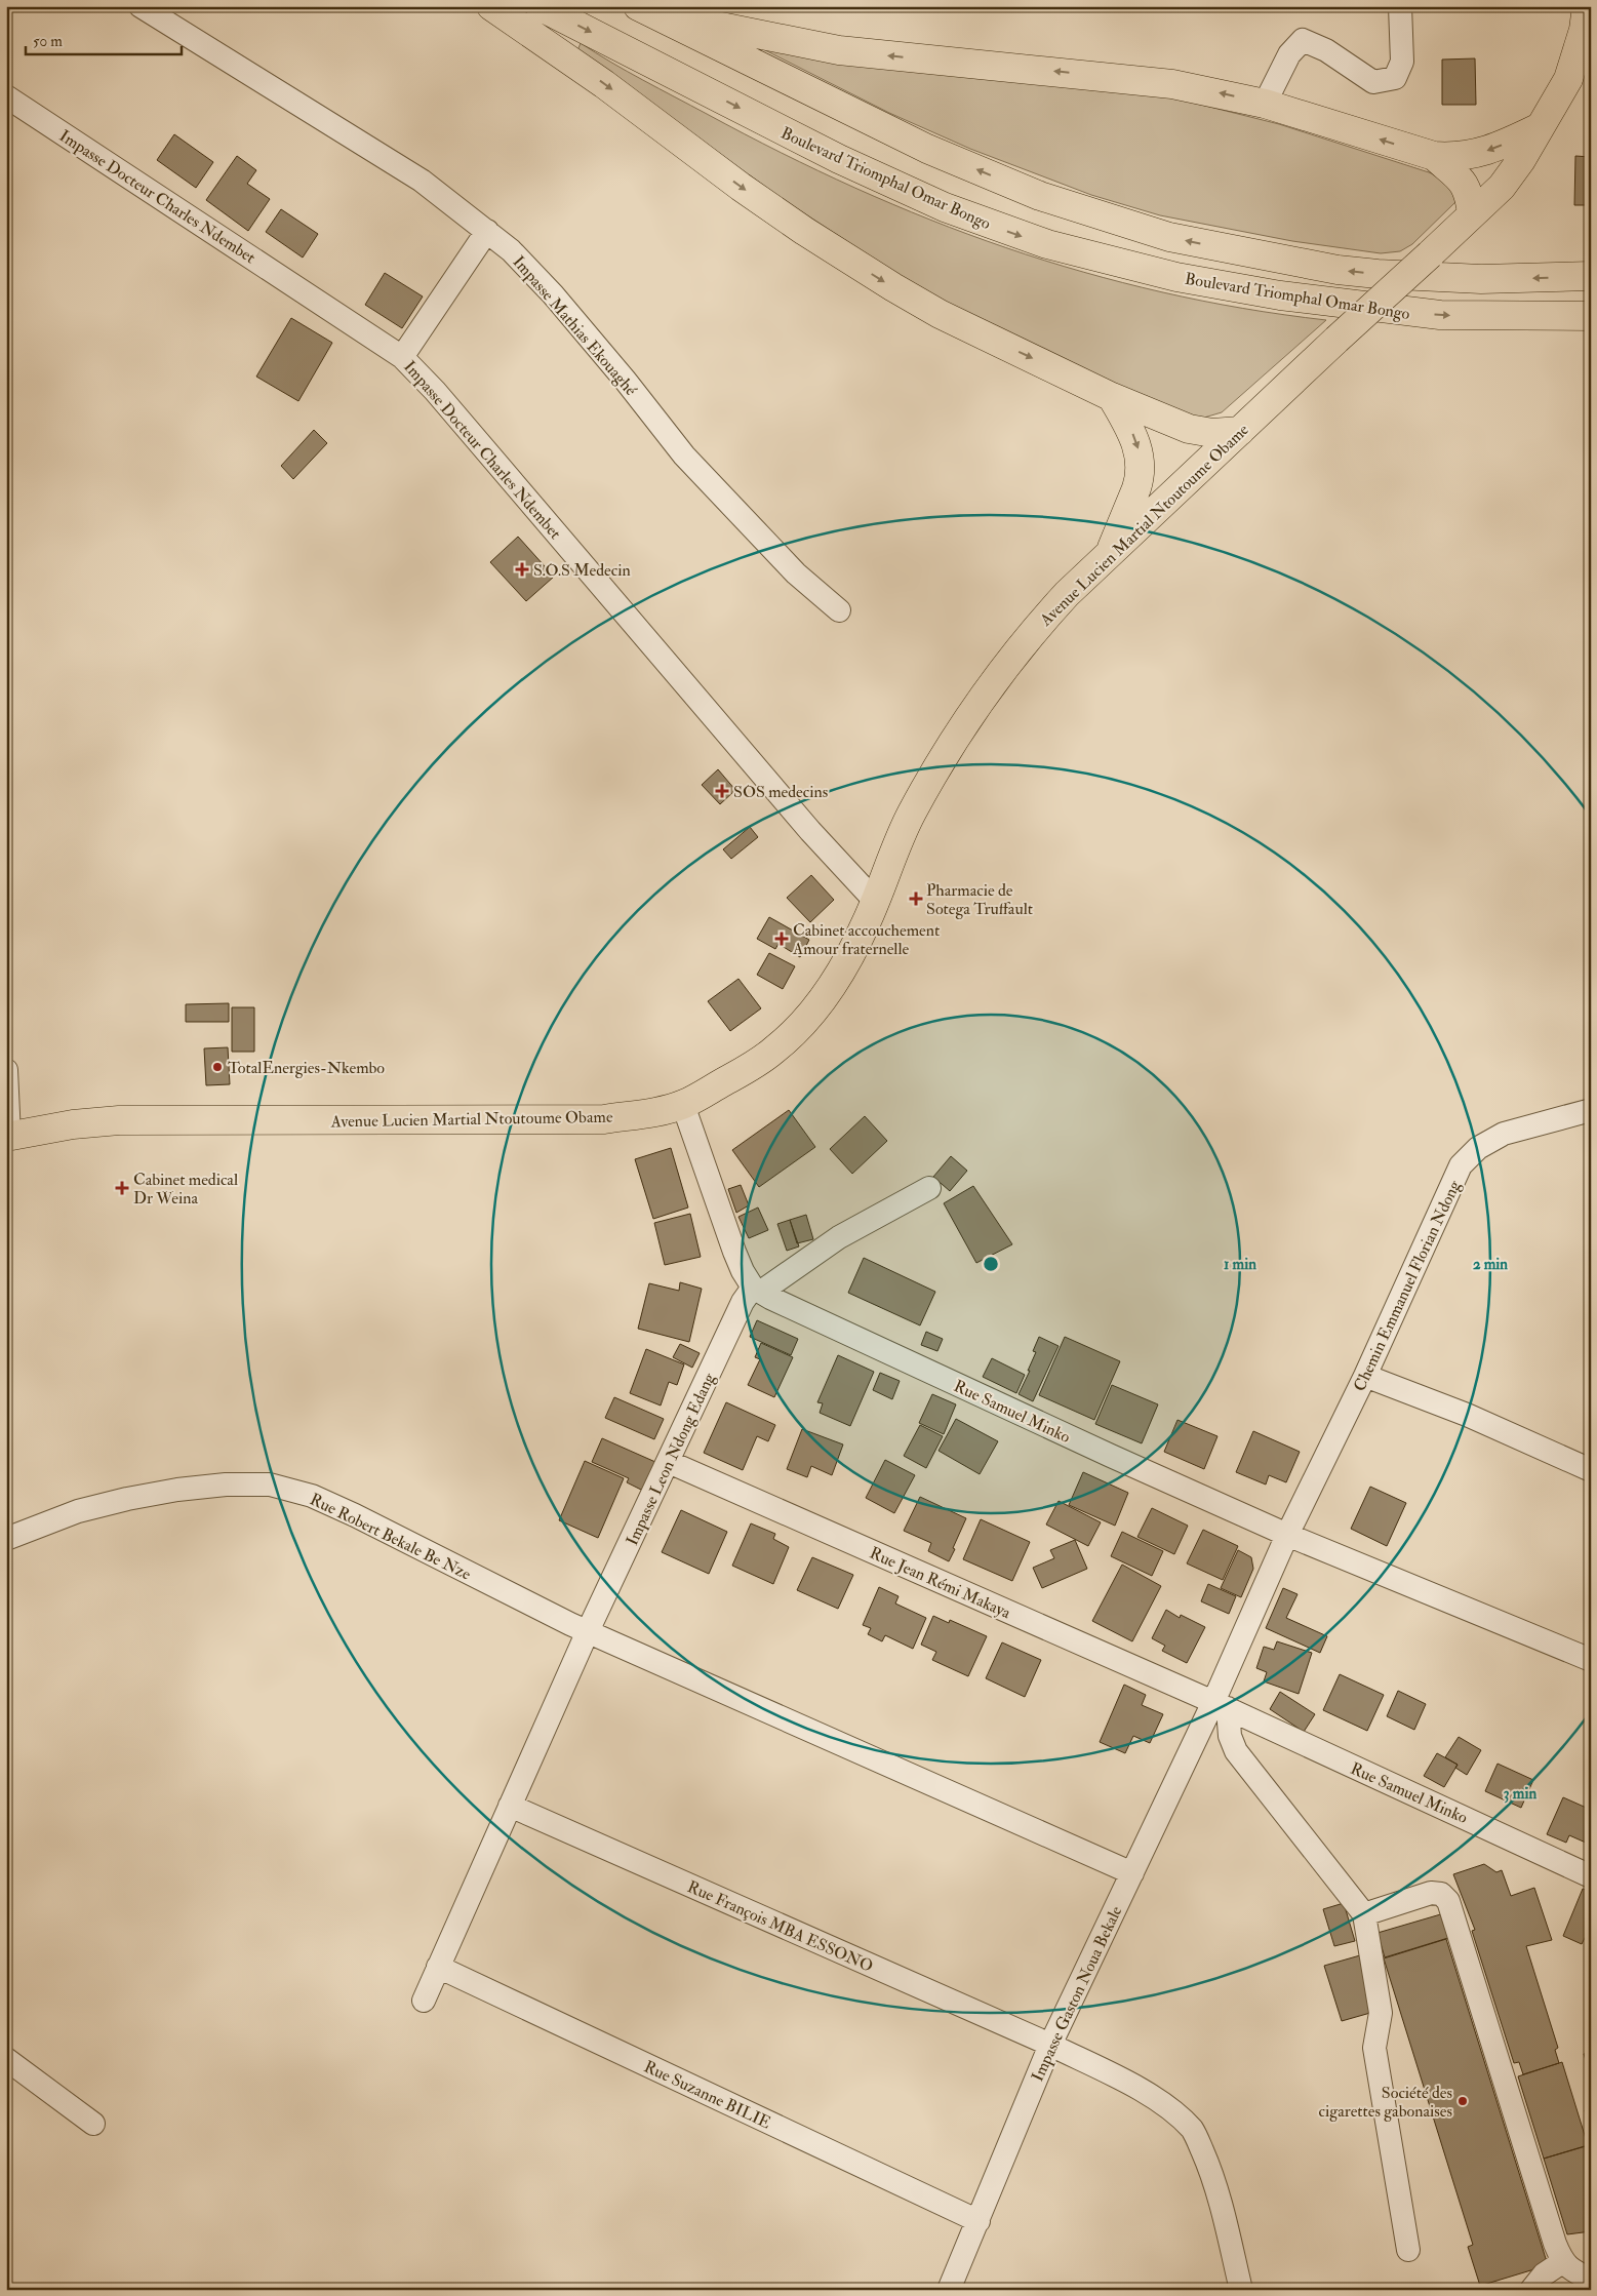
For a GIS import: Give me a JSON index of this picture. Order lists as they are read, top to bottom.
{
  "streets": {
    "main road": ["Boulevard Triomphal Omar Bongo", "Avenue Lucien Martial Ntoutoume Obame"],
    "street": [
      "Impasse Docteur Charles Ndembet",
      "Impasse Mathias Ekouaghé",
      "Chemin Emmanuel Florian Ndong",
      "Rue Samuel Minko",
      "Impasse Leon Ndong Edang",
      "Rue Robert Bekale Be Nze",
      "Rue Jean Rémi Makaya",
      "Rue François MBA ESSONO",
      "Impasse Gaston Noua Bekale",
      "Rue Suzanne BILIE"
    ]
  },
  "crossings": [
    ["Impasse Docteur Charles Ndembet", "Avenue Lucien Martial Ntoutoume Obame"],
    ["Chemin Emmanuel Florian Ndong", "Rue Samuel Minko"],
    ["Rue Samuel Minko", "Impasse Leon Ndong Edang"],
    ["Rue Samuel Minko", "Rue Jean Rémi Makaya"],
    ["Rue Samuel Minko", "Impasse Gaston Noua Bekale"],
    ["Impasse Leon Ndong Edang", "Rue Robert Bekale Be Nze"],
    ["Impasse Leon Ndong Edang", "Rue Jean Rémi Makaya"],
    ["Impasse Leon Ndong Edang", "Rue François MBA ESSONO"],
    ["Impasse Leon Ndong Edang", "Rue Suzanne BILIE"],
    ["Rue Robert Bekale Be Nze", "Impasse Gaston Noua Bekale"],
    ["Rue Jean Rémi Makaya", "Impasse Gaston Noua Bekale"],
    ["Rue François MBA ESSONO", "Impasse Gaston Noua Bekale"],
    ["Impasse Gaston Noua Bekale", "Rue Suzanne BILIE"]
  ],
  "places": {
    "health": [
      "S.O.S Medecin",
      "SOS medecins",
      "Pharmacie de Sotega Truffault",
      "Cabinet accouchement Amour fraternelle",
      "Cabinet medical Dr Weina"
    ],
    "other": ["TotalEnergies-Nkembo", "Société des cigarettes gabonaises"]
  },
  "scale_bar": "50 m",
  "rings": ["1 min", "2 min", "3 min"]
}
